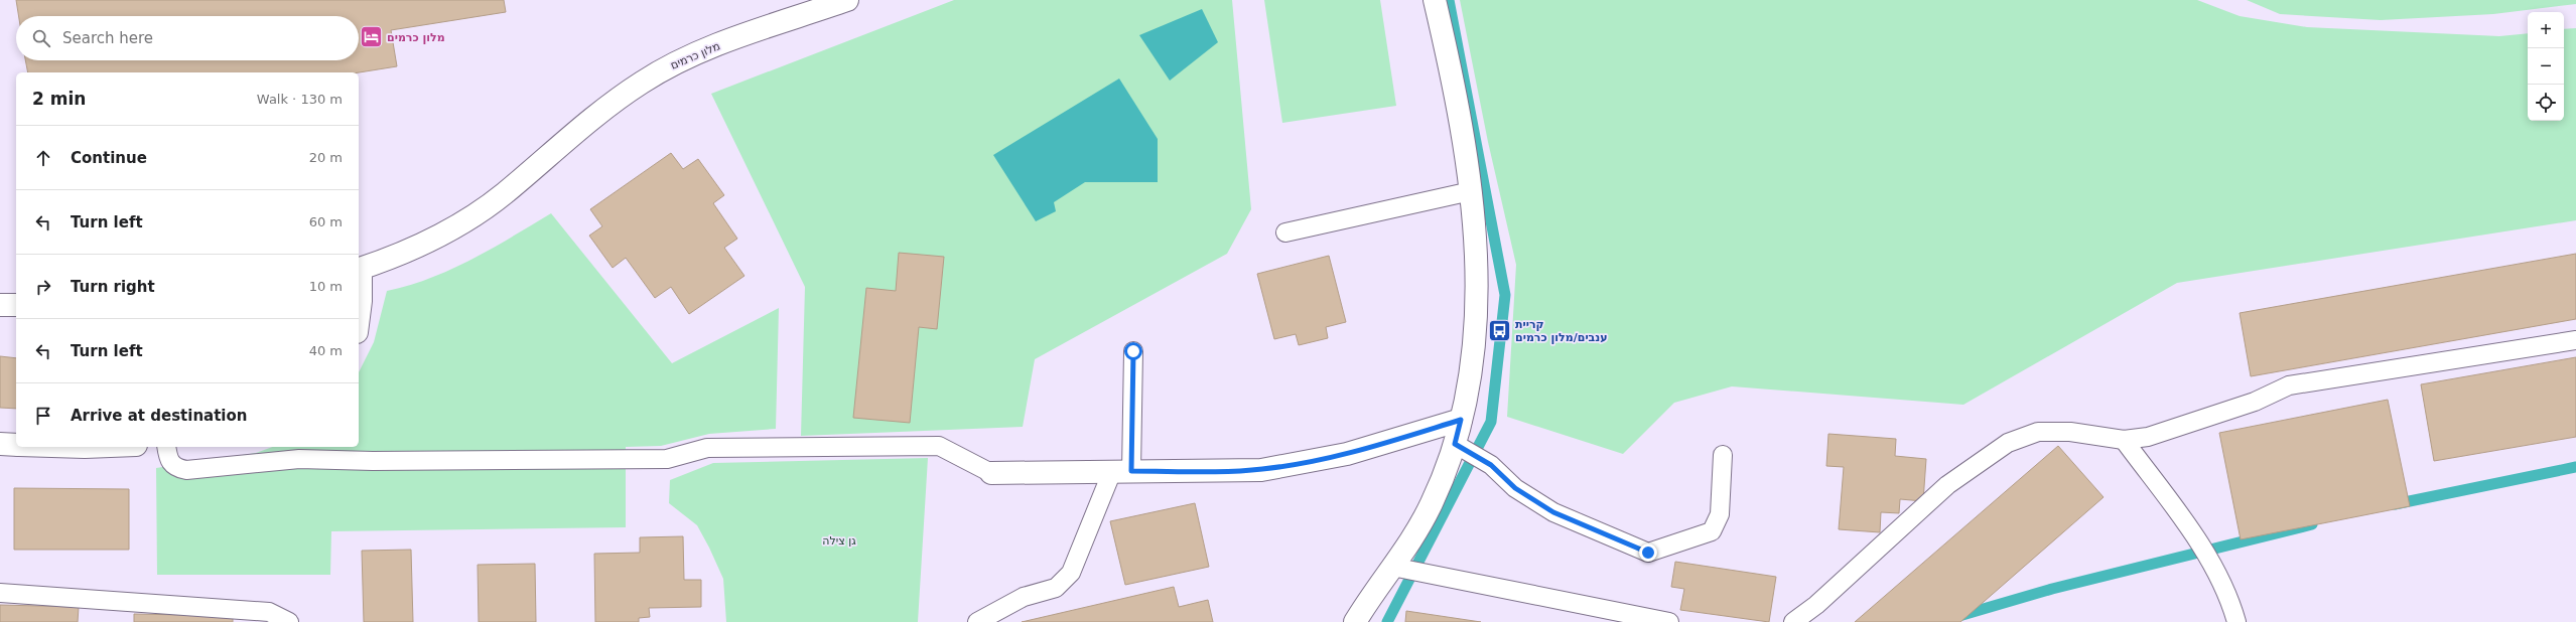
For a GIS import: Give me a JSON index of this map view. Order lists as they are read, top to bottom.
{
  "streets": {
    "street": ["מלון כרמים"]
  },
  "parks": ["גן צילה"],
  "places": {
    "hotel": ["מלון כרמים"],
    "bus stop": ["קריית ענבים/מלון כרמים"]
  },
  "page": {
    "map_buttons": ["+", "−"],
    "search": "Search here",
    "heading": ["2 min", "Walk · 130 m"],
    "list": [
      ["Continue", "20 m"],
      ["Turn left", "60 m"],
      ["Turn right", "10 m"],
      ["Turn left", "40 m"],
      "Arrive at destination"
    ]
  }
}
